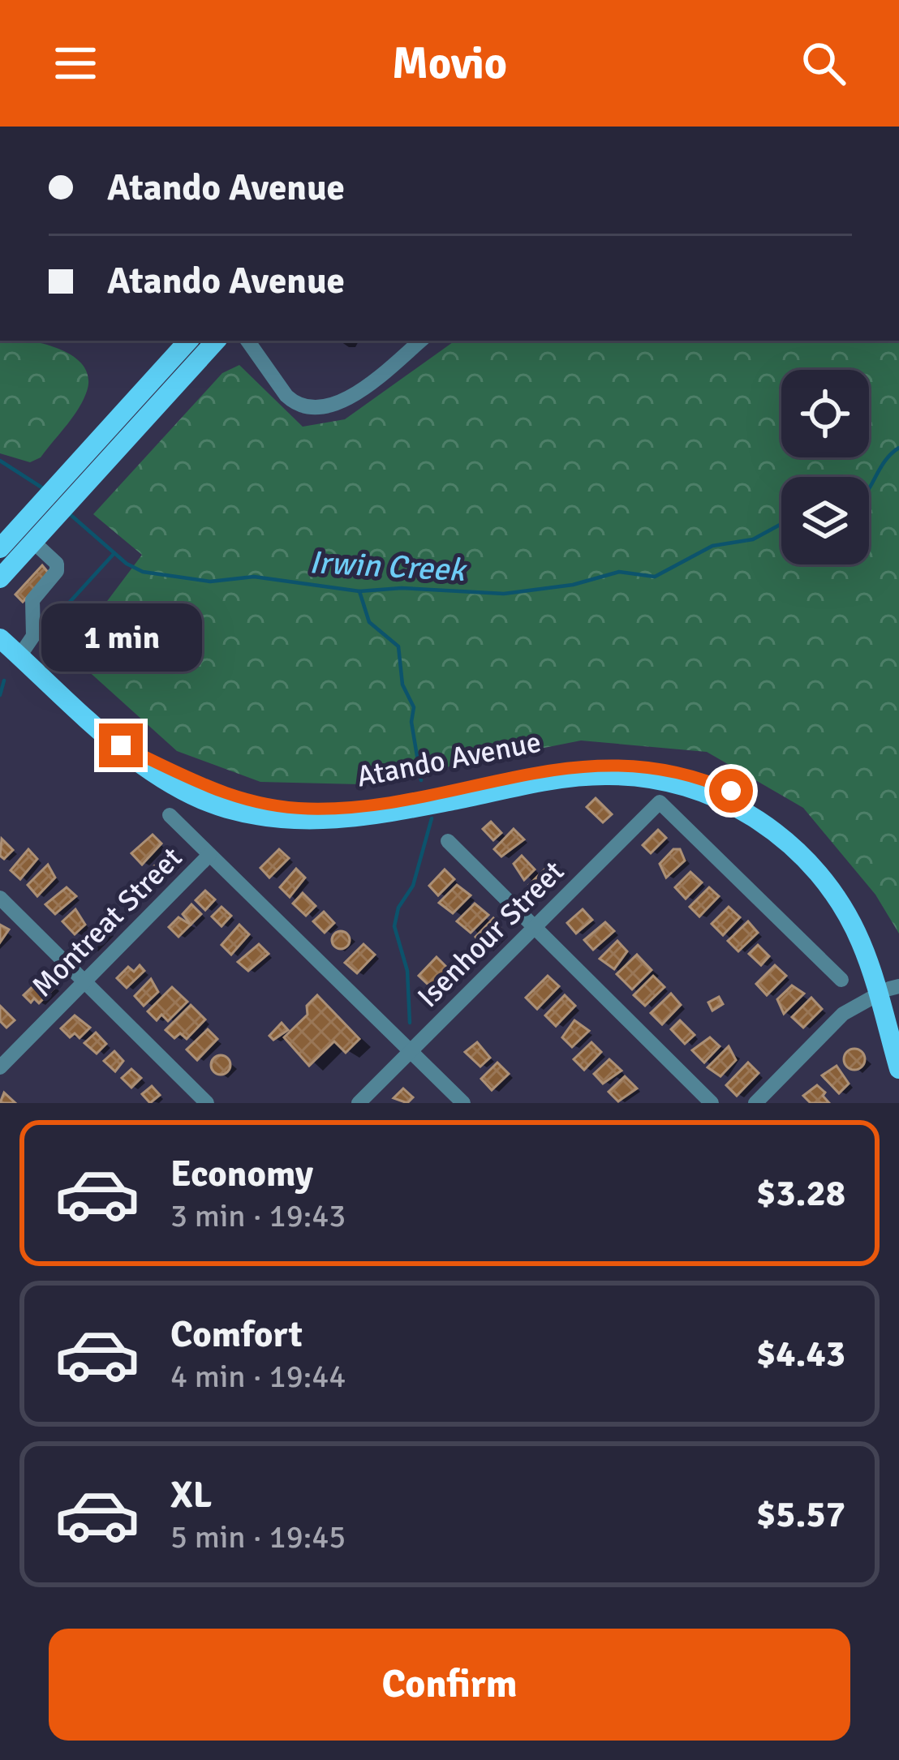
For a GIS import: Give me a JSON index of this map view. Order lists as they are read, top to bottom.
{
  "streets": {
    "main road": ["Atando Avenue"],
    "street": ["Montreat Street", "Isenhour Street"]
  },
  "water": ["Irwin Creek"],
  "page": {
    "header": "Movio",
    "banner": ["Atando Avenue", "Atando Avenue"],
    "bubble": "1 min",
    "list": [
      {
        "name": "Economy",
        "note": "3 min · 19:43",
        "value": "$3.28"
      },
      {
        "name": "Comfort",
        "note": "4 min · 19:44",
        "value": "$4.43"
      },
      {
        "name": "XL",
        "note": "5 min · 19:45",
        "value": "$5.57"
      }
    ],
    "buttons": "Confirm"
  }
}
